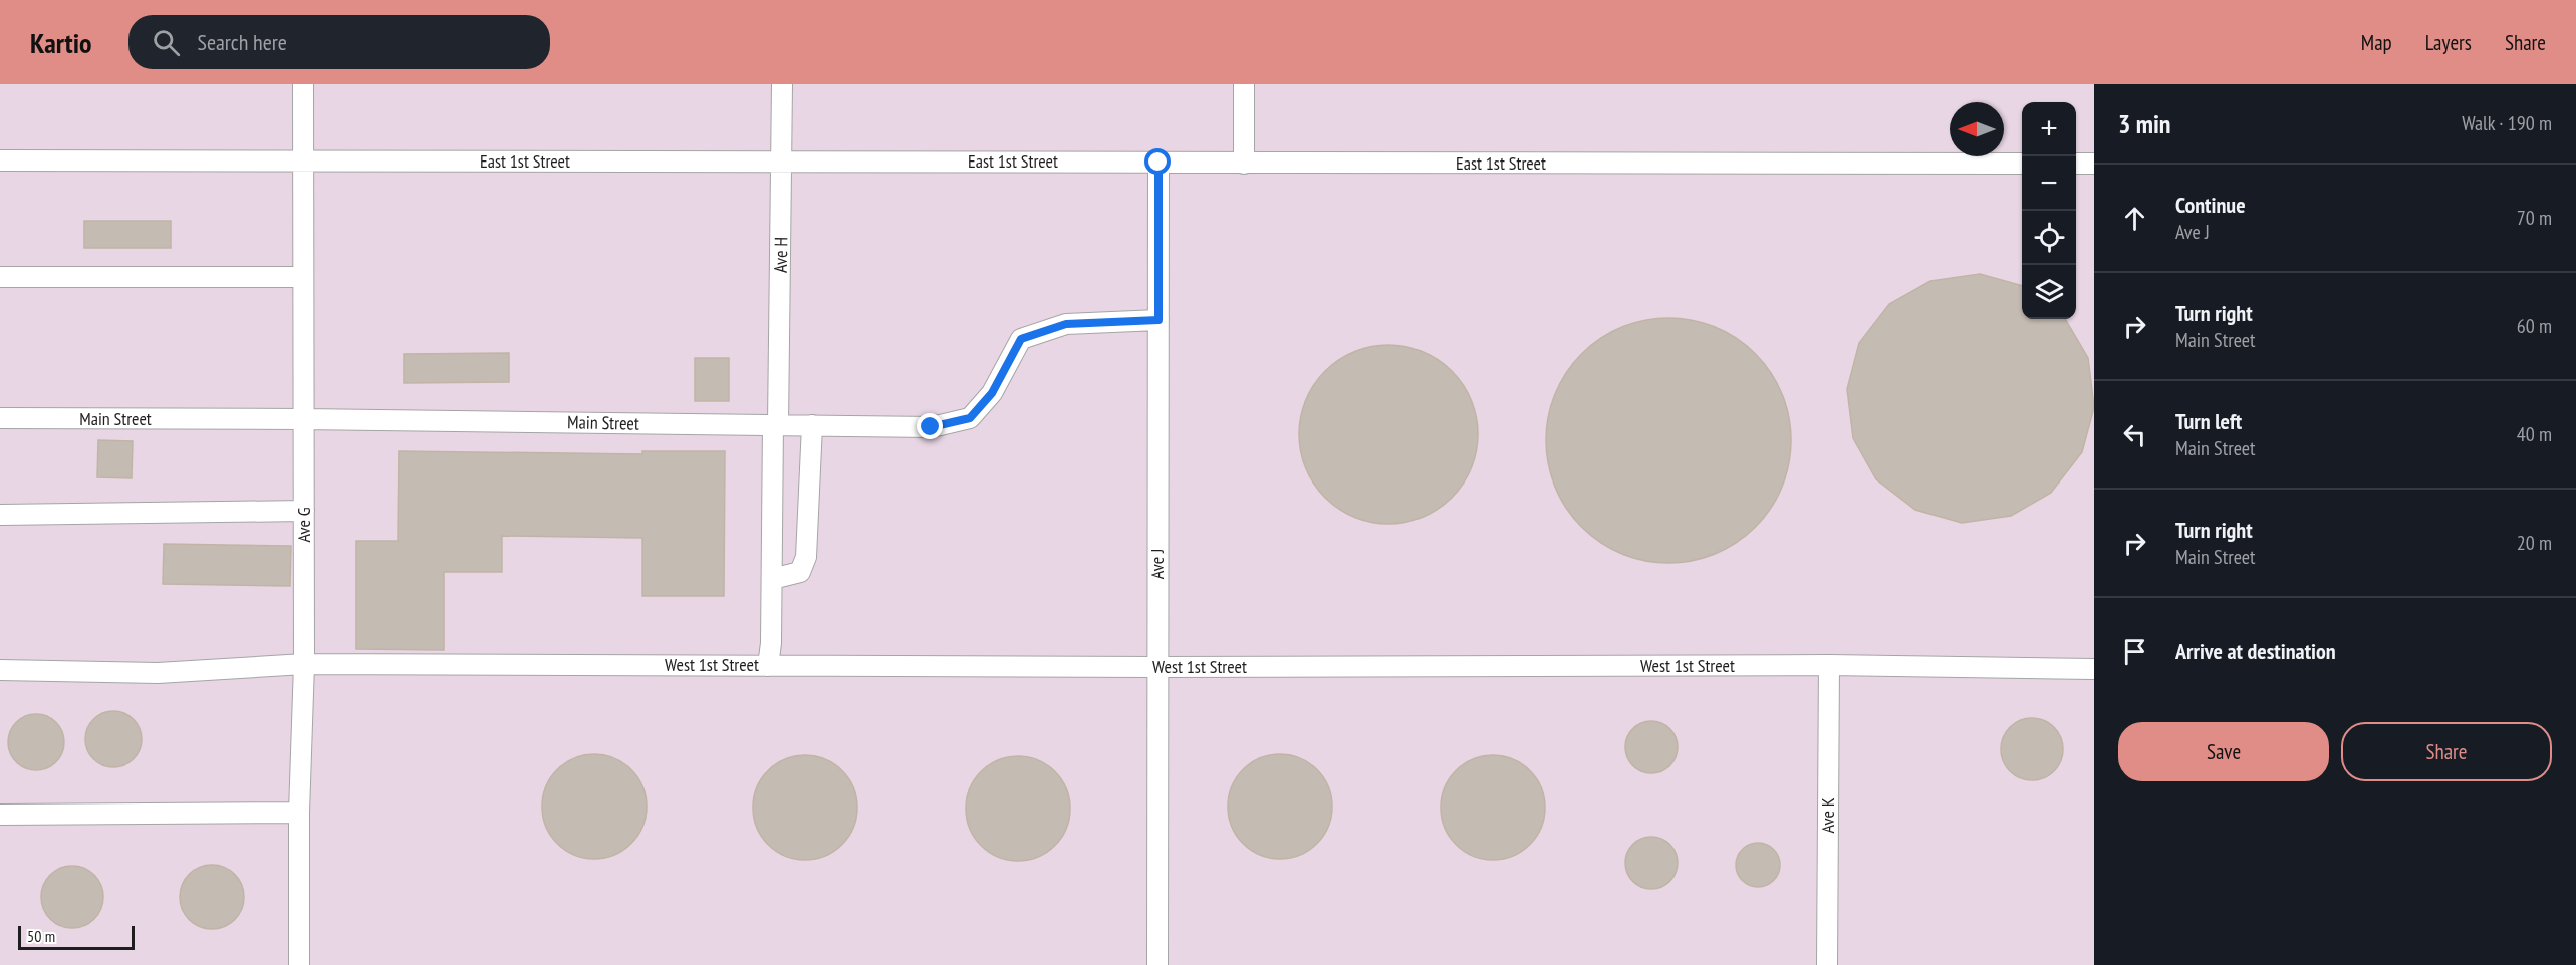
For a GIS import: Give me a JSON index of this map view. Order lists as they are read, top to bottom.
{
  "streets": {
    "street": [
      "East 1st Street",
      "Ave H",
      "Main Street",
      "Ave G",
      "Ave J",
      "West 1st Street",
      "Ave K"
    ]
  },
  "crossings": [
    ["East 1st Street", "Ave H"],
    ["East 1st Street", "Ave G"],
    ["East 1st Street", "Ave J"],
    ["Ave H", "Main Street"],
    ["Ave H", "West 1st Street"],
    ["Main Street", "Ave G"],
    ["Main Street", "Ave J"],
    ["Ave G", "West 1st Street"],
    ["Ave J", "West 1st Street"],
    ["West 1st Street", "Ave K"]
  ],
  "scale_bar": "50 m",
  "north": "left",
  "page": {
    "header": "Kartio",
    "search": "Search here",
    "nav": ["Map", "Layers", "Share"],
    "heading": ["3 min", "Walk · 190 m"],
    "map_buttons": ["+", "−"],
    "list": [
      ["Continue", "Ave J", "70 m"],
      ["Turn right", "Main Street", "60 m"],
      ["Turn left", "Main Street", "40 m"],
      ["Turn right", "Main Street", "20 m"],
      "Arrive at destination"
    ],
    "buttons": ["Save", "Share"],
    "scale": "50 m"
  }
}
